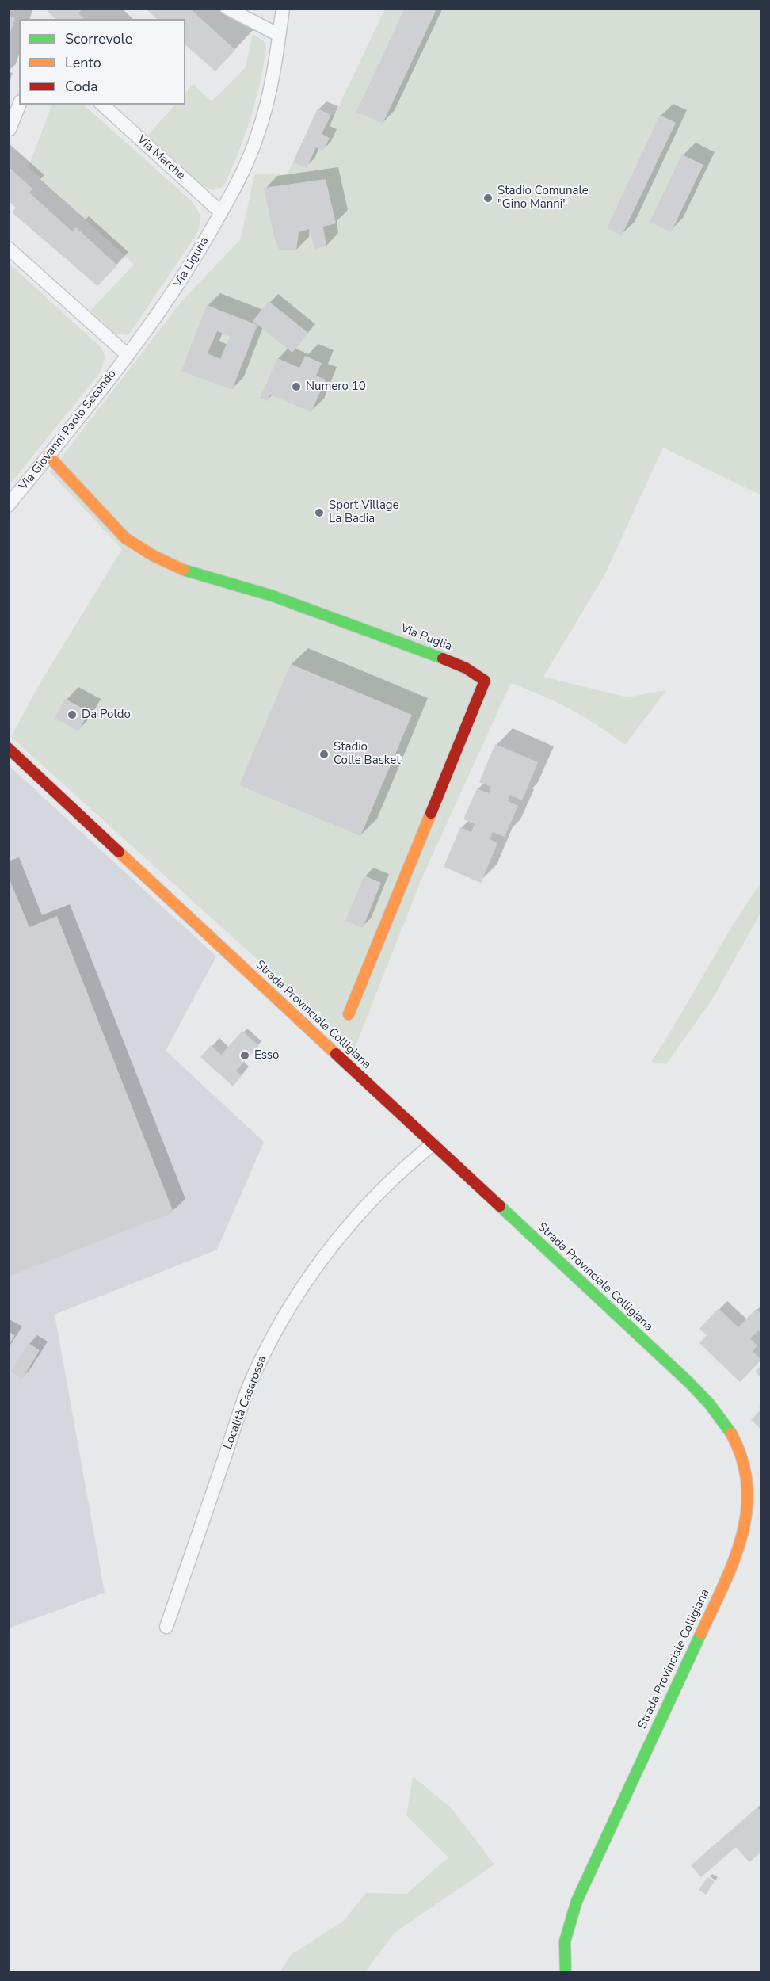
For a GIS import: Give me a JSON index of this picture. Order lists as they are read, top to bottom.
{
  "streets": {
    "main road": ["Via Puglia", "Strada Provinciale Colligiana"],
    "street": [
      "Via Marche",
      "Via Liguria",
      "Via Giovanni Paolo Secondo",
      "Località Casarossa"
    ]
  },
  "crossings": [
    ["Via Marche", "Via Liguria"],
    ["Via Liguria", "Via Giovanni Paolo Secondo"],
    ["Via Giovanni Paolo Secondo", "Via Puglia"],
    ["Strada Provinciale Colligiana", "Località Casarossa"]
  ],
  "places": [
    "Stadio Comunale \"Gino Manni\"",
    "Numero 10",
    "Sport Village La Badia",
    "Da Poldo",
    "Stadio Colle Basket",
    "Esso"
  ],
  "legend": ["Scorrevole", "Lento", "Coda"]
}
